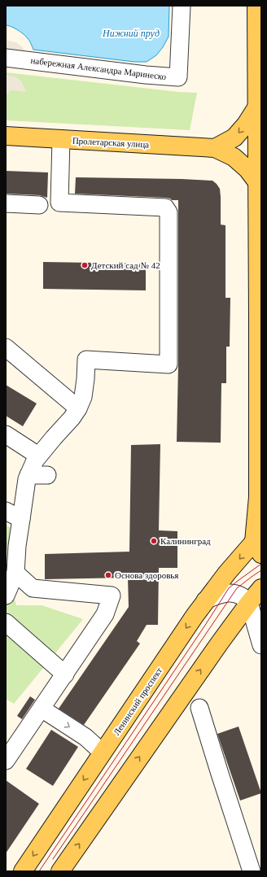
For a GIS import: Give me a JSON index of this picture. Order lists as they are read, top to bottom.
{
  "streets": {
    "main road": ["Пролетарская улица", "Ленинский проспект"],
    "street": ["набережная Александра Маринеско"]
  },
  "water": ["Нижний пруд"],
  "places": ["Детский сад № 42", "Калининград", "Основа здоровья"]
}
